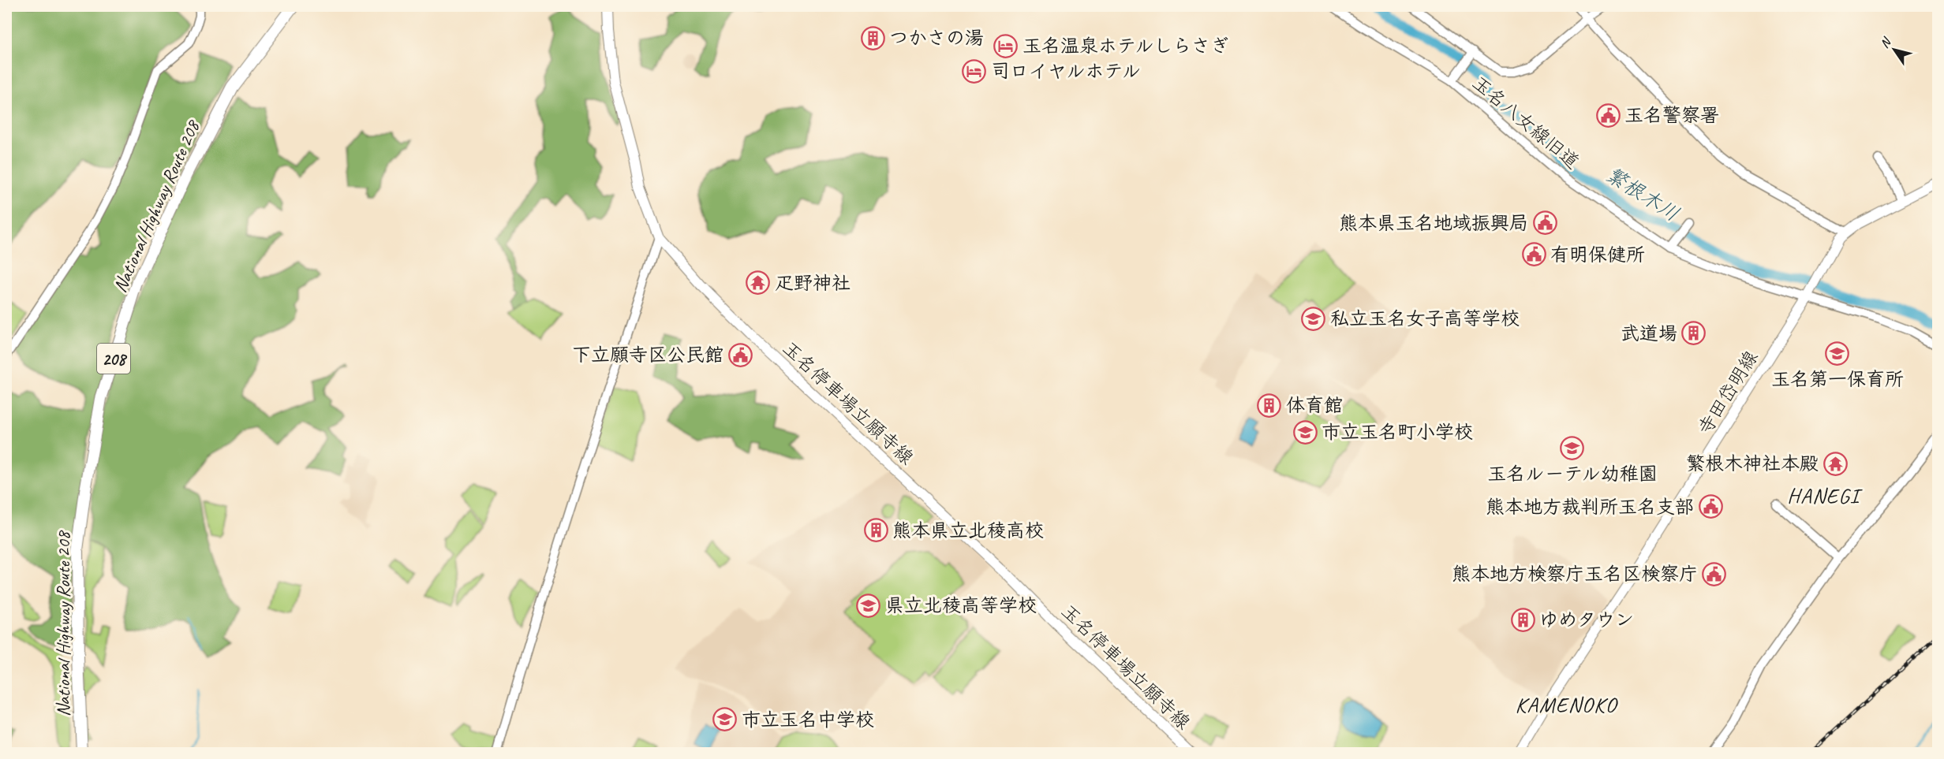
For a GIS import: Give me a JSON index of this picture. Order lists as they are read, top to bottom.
{
  "streets": {
    "highway": ["National Highway Route 208", "208"],
    "main road": ["寺田岱明線", "玉名停車場立願寺線"],
    "street": ["玉名八女線旧道"]
  },
  "crossings": [
    ["玉名八女線旧道", "寺田岱明線"]
  ],
  "districts": ["HANEGI", "KAMENOKO"],
  "water": ["繁根木川"],
  "places": {
    "building": [
      "つかさの湯",
      "武道場",
      "体育館",
      "熊本県立北稜高校",
      "ゆめタウン"
    ],
    "hotel": ["玉名温泉ホテルしらさぎ", "司ロイヤルホテル"],
    "public building": [
      "玉名警察署",
      "熊本県玉名地域振興局",
      "有明保健所",
      "下立願寺区公民館",
      "熊本地方裁判所玉名支部",
      "熊本地方検察庁玉名区検察庁"
    ],
    "temple": ["疋野神社", "繁根木神社本殿"],
    "school or university": [
      "私立玉名女子高等学校",
      "玉名第一保育所",
      "市立玉名町小学校",
      "玉名ルーテル幼稚園",
      "県立北稜高等学校",
      "市立玉名中学校"
    ]
  },
  "north": "top left"
}
